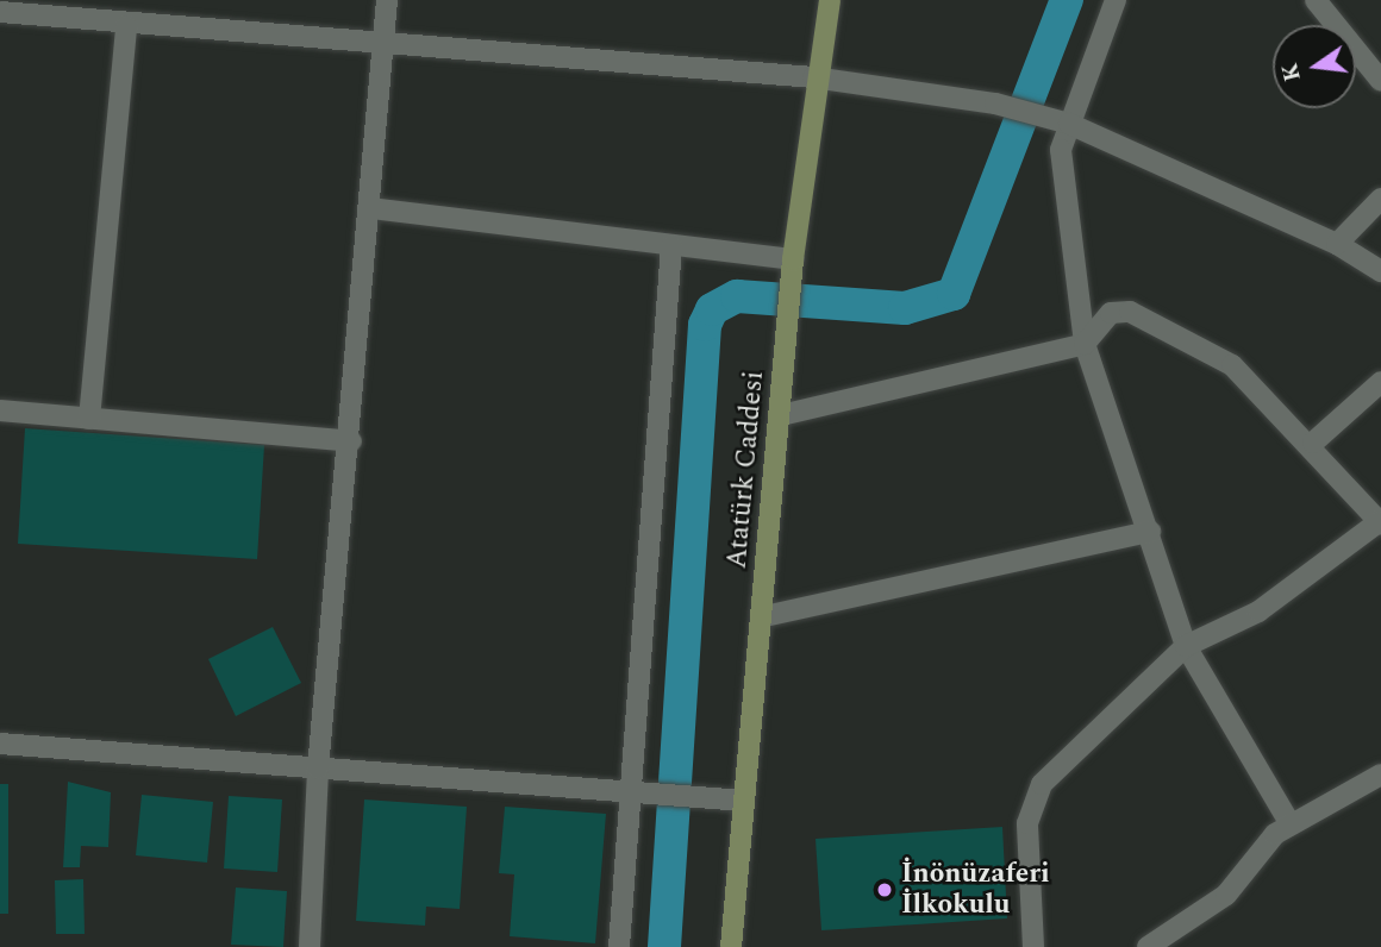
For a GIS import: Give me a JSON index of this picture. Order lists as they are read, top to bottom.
{
  "streets": {
    "street": ["Atatürk Caddesi"]
  },
  "places": ["İnönüzaferi İlkokulu"],
  "north": "left"
}
